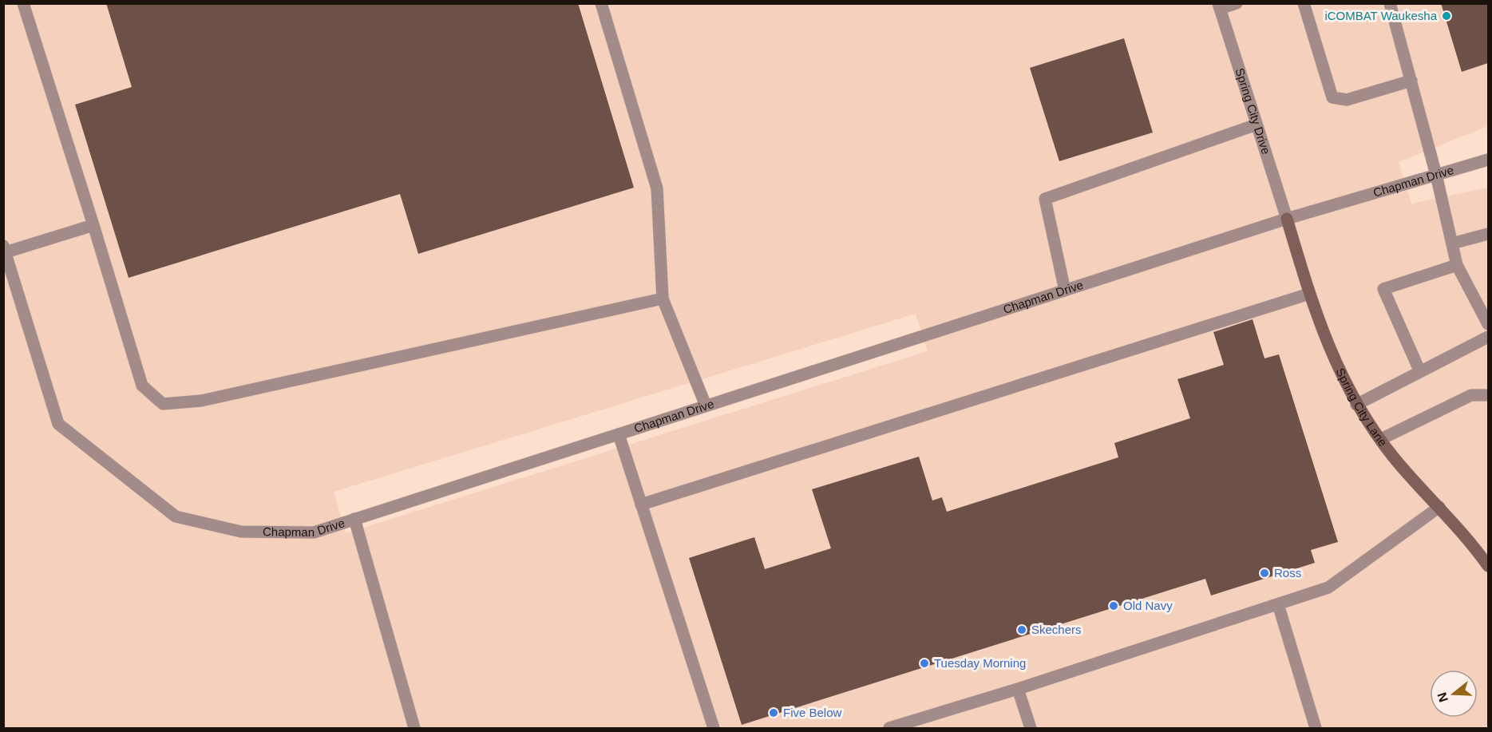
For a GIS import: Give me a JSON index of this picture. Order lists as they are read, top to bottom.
{
  "streets": {
    "street": ["Spring City Drive", "Chapman Drive", "Spring City Lane"]
  },
  "crossings": [
    ["Spring City Drive", "Chapman Drive"],
    ["Spring City Drive", "Spring City Lane"],
    ["Chapman Drive", "Spring City Lane"]
  ],
  "places": [
    "iCOMBAT Waukesha",
    "Ross",
    "Old Navy",
    "Skechers",
    "Tuesday Morning",
    "Five Below"
  ],
  "north": "left"
}
